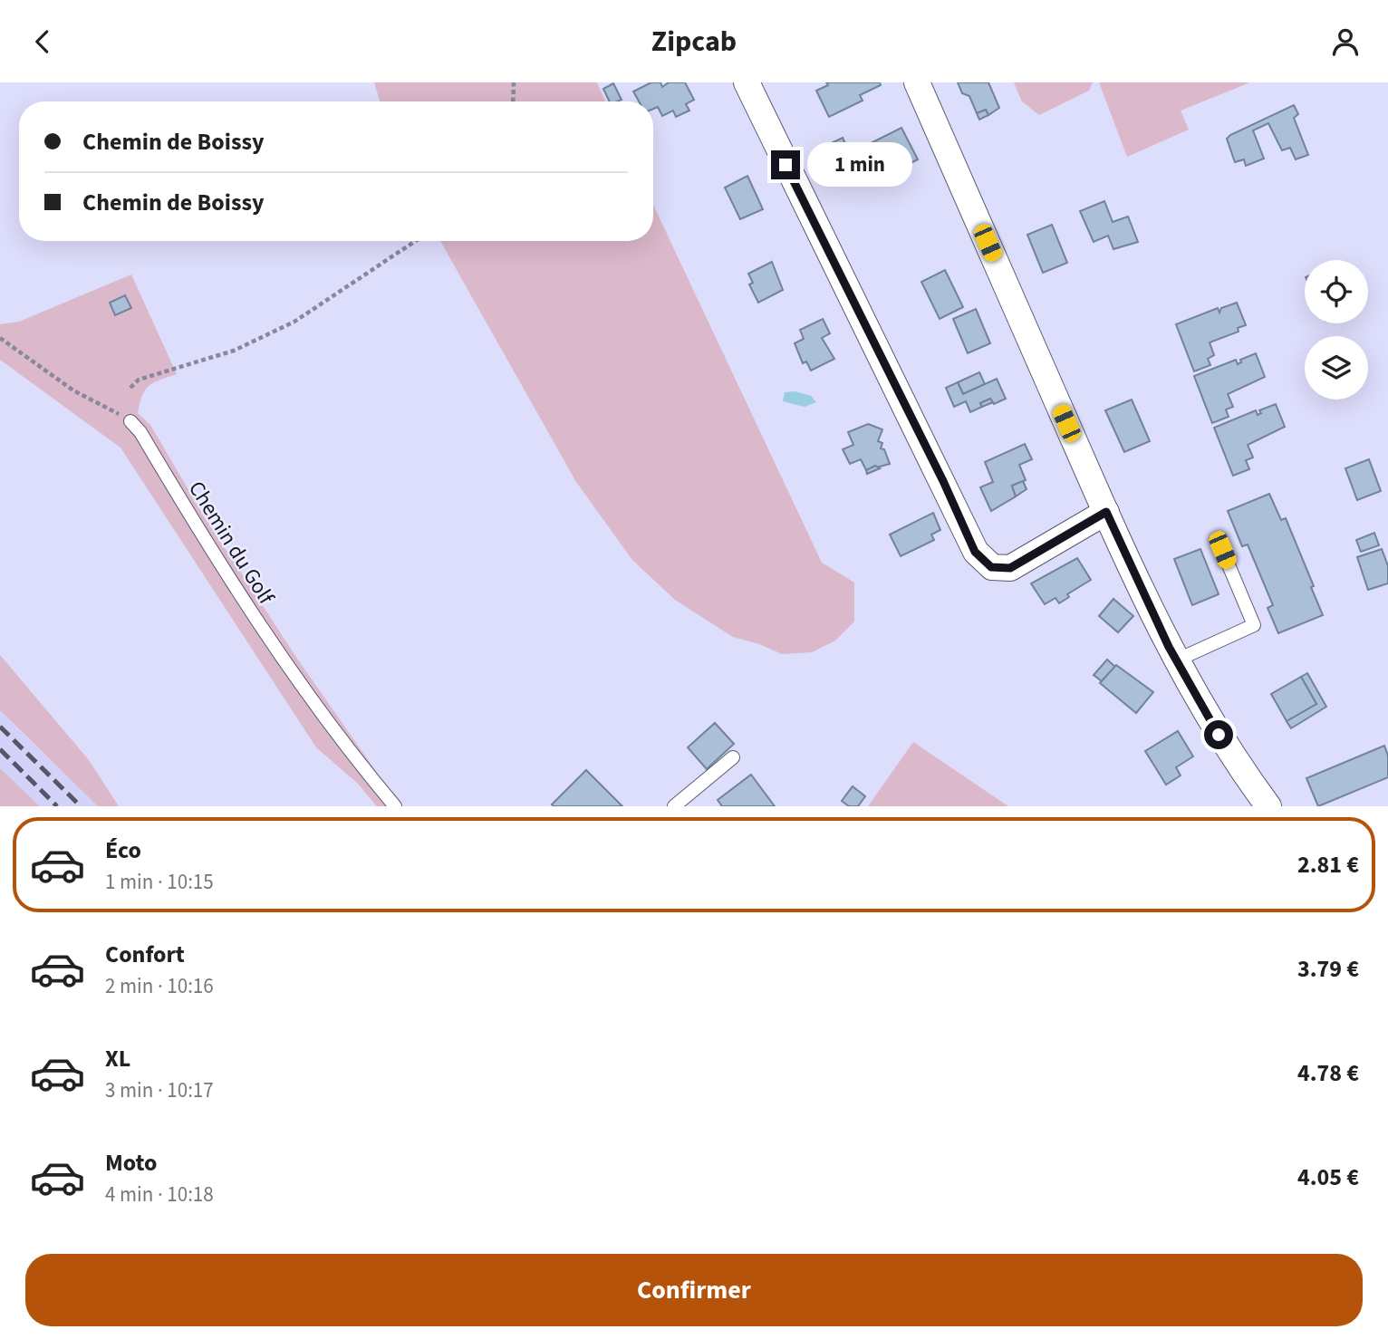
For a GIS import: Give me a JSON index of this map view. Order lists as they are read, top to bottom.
{
  "streets": {
    "lane": ["Chemin du Golf"]
  },
  "page": {
    "header": "Zipcab",
    "banner": ["Chemin de Boissy", "Chemin de Boissy"],
    "bubble": "1 min",
    "list": [
      {
        "name": "Éco",
        "note": "1 min · 10:15",
        "value": "2.81 €"
      },
      {
        "name": "Confort",
        "note": "2 min · 10:16",
        "value": "3.79 €"
      },
      {
        "name": "XL",
        "note": "3 min · 10:17",
        "value": "4.78 €"
      },
      {
        "name": "Moto",
        "note": "4 min · 10:18",
        "value": "4.05 €"
      }
    ],
    "buttons": "Confirmer"
  }
}
